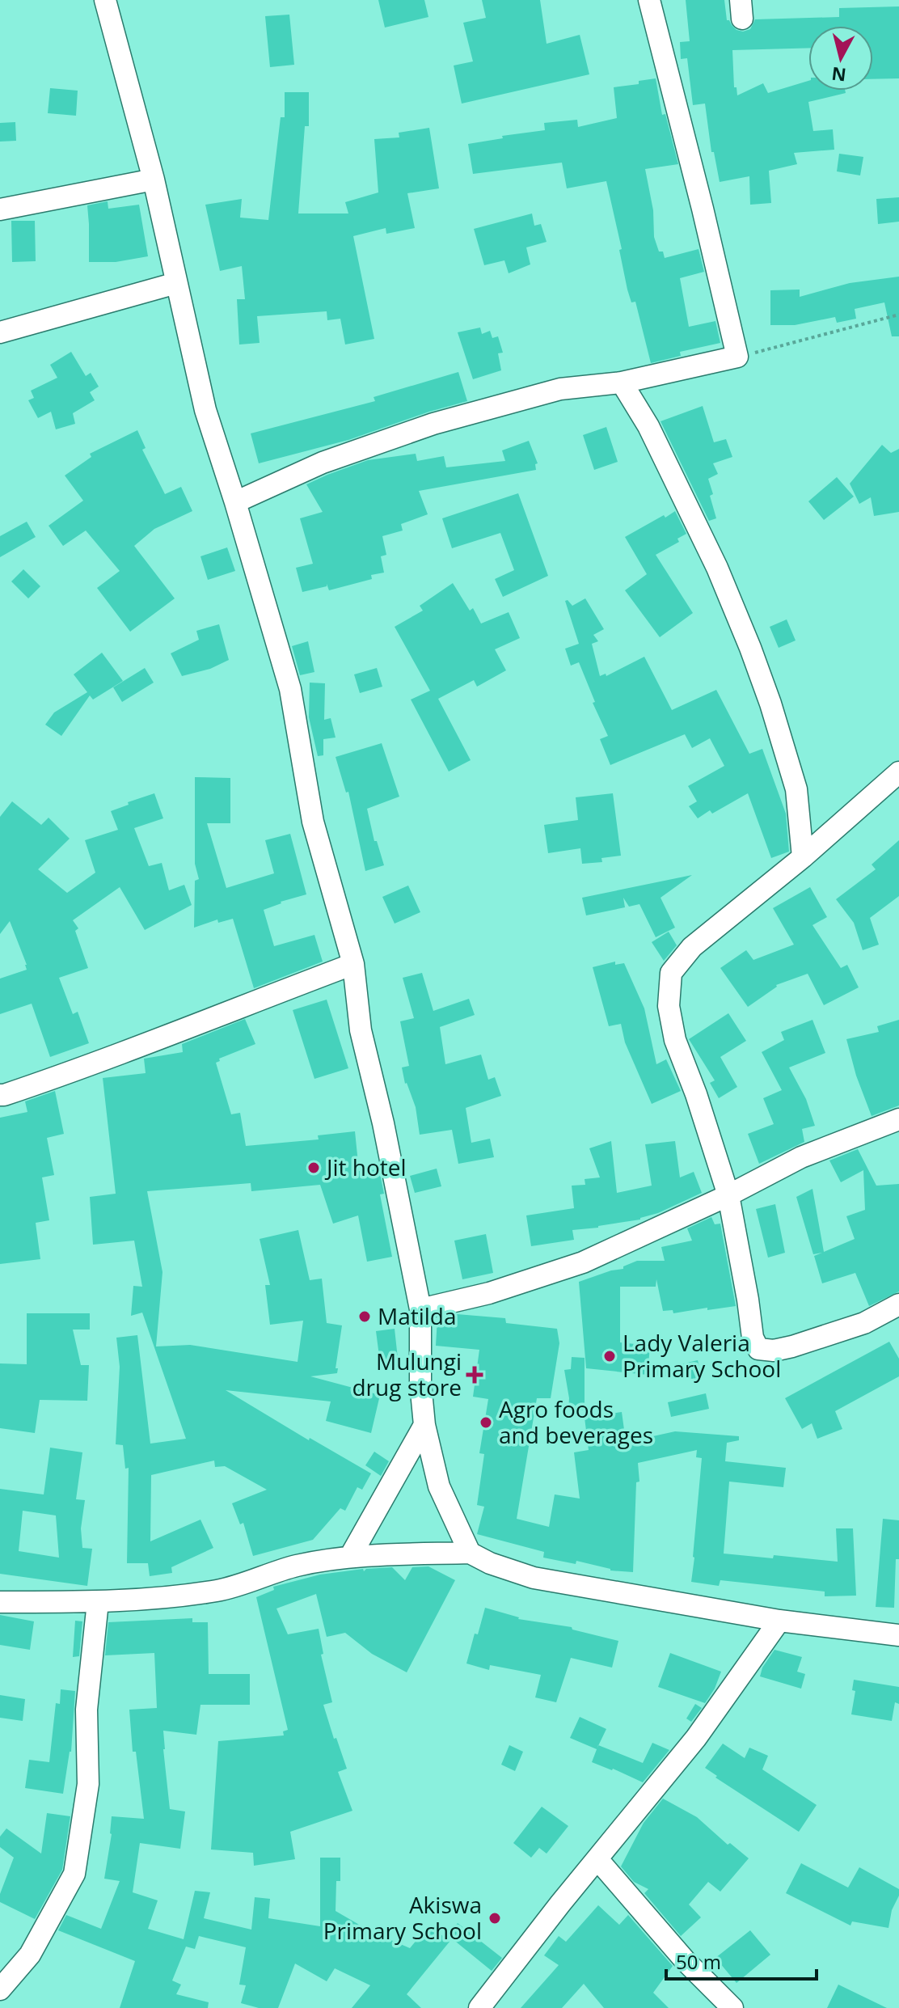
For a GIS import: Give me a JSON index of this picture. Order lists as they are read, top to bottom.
{
  "places": {
    "other": [
      "Jit hotel",
      "Matilda",
      "Lady Valeria Primary School",
      "Agro foods and beverages",
      "Akiswa Primary School"
    ],
    "health": ["Mulungi drug store"]
  },
  "scale_bar": "50 m",
  "north": "bottom"
}
